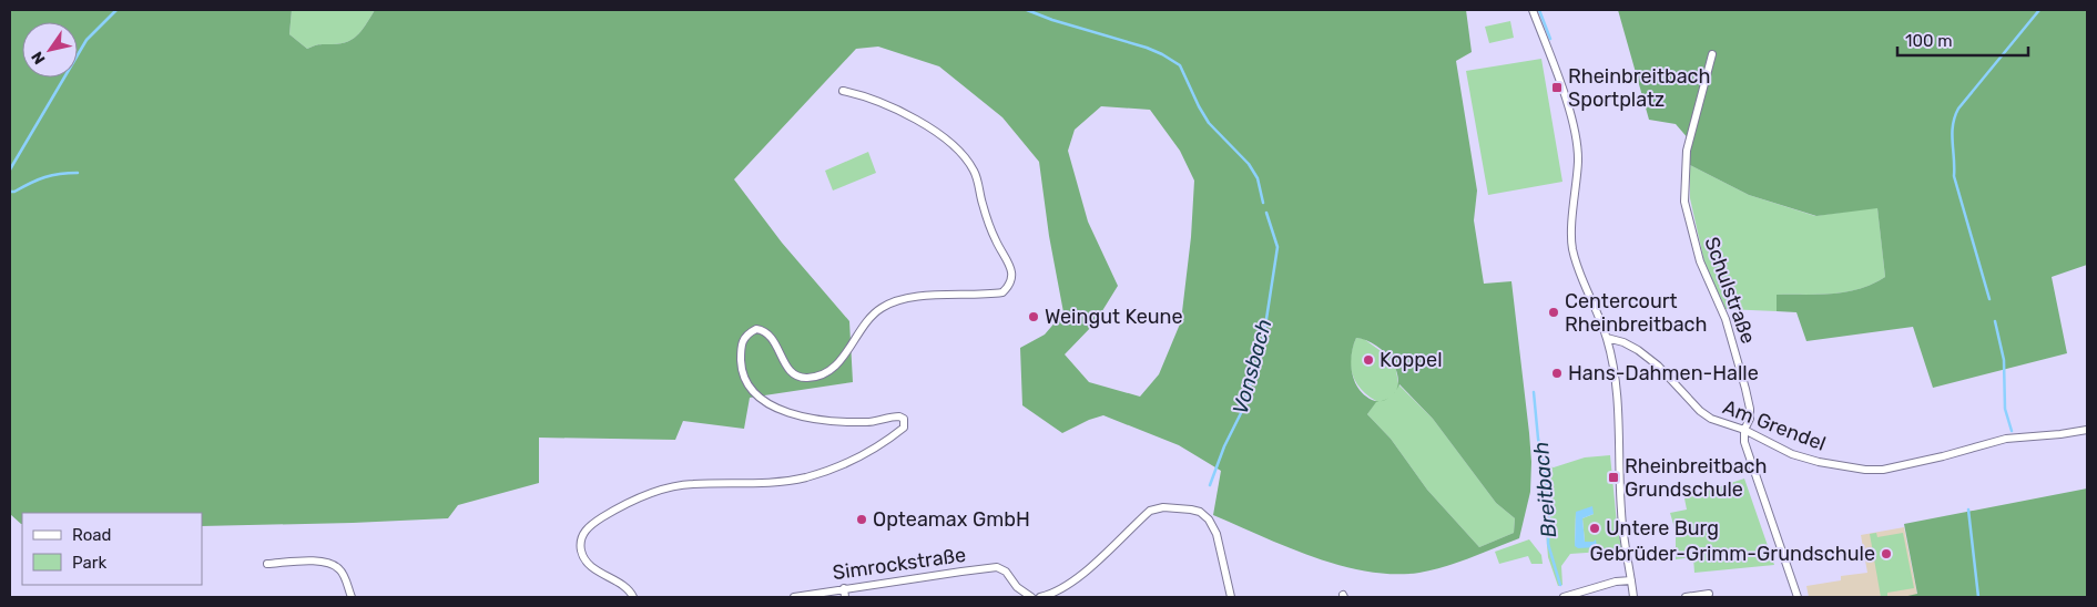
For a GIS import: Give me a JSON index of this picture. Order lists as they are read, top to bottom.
{
  "streets": {
    "street": ["Schulstraße", "Am Grendel", "Simrockstraße"]
  },
  "crossings": [
    ["Schulstraße", "Am Grendel"]
  ],
  "water": ["Vonsbach", "Breitbach"],
  "places": {
    "transit": ["Rheinbreitbach Sportplatz", "Rheinbreitbach Grundschule"],
    "other": [
      "Centercourt Rheinbreitbach",
      "Weingut Keune",
      "Koppel",
      "Hans-Dahmen-Halle",
      "Opteamax GmbH",
      "Untere Burg",
      "Gebrüder-Grimm-Grundschule"
    ]
  },
  "legend": ["Road", "Park"],
  "scale_bar": "100 m",
  "north": "bottom left"
}
